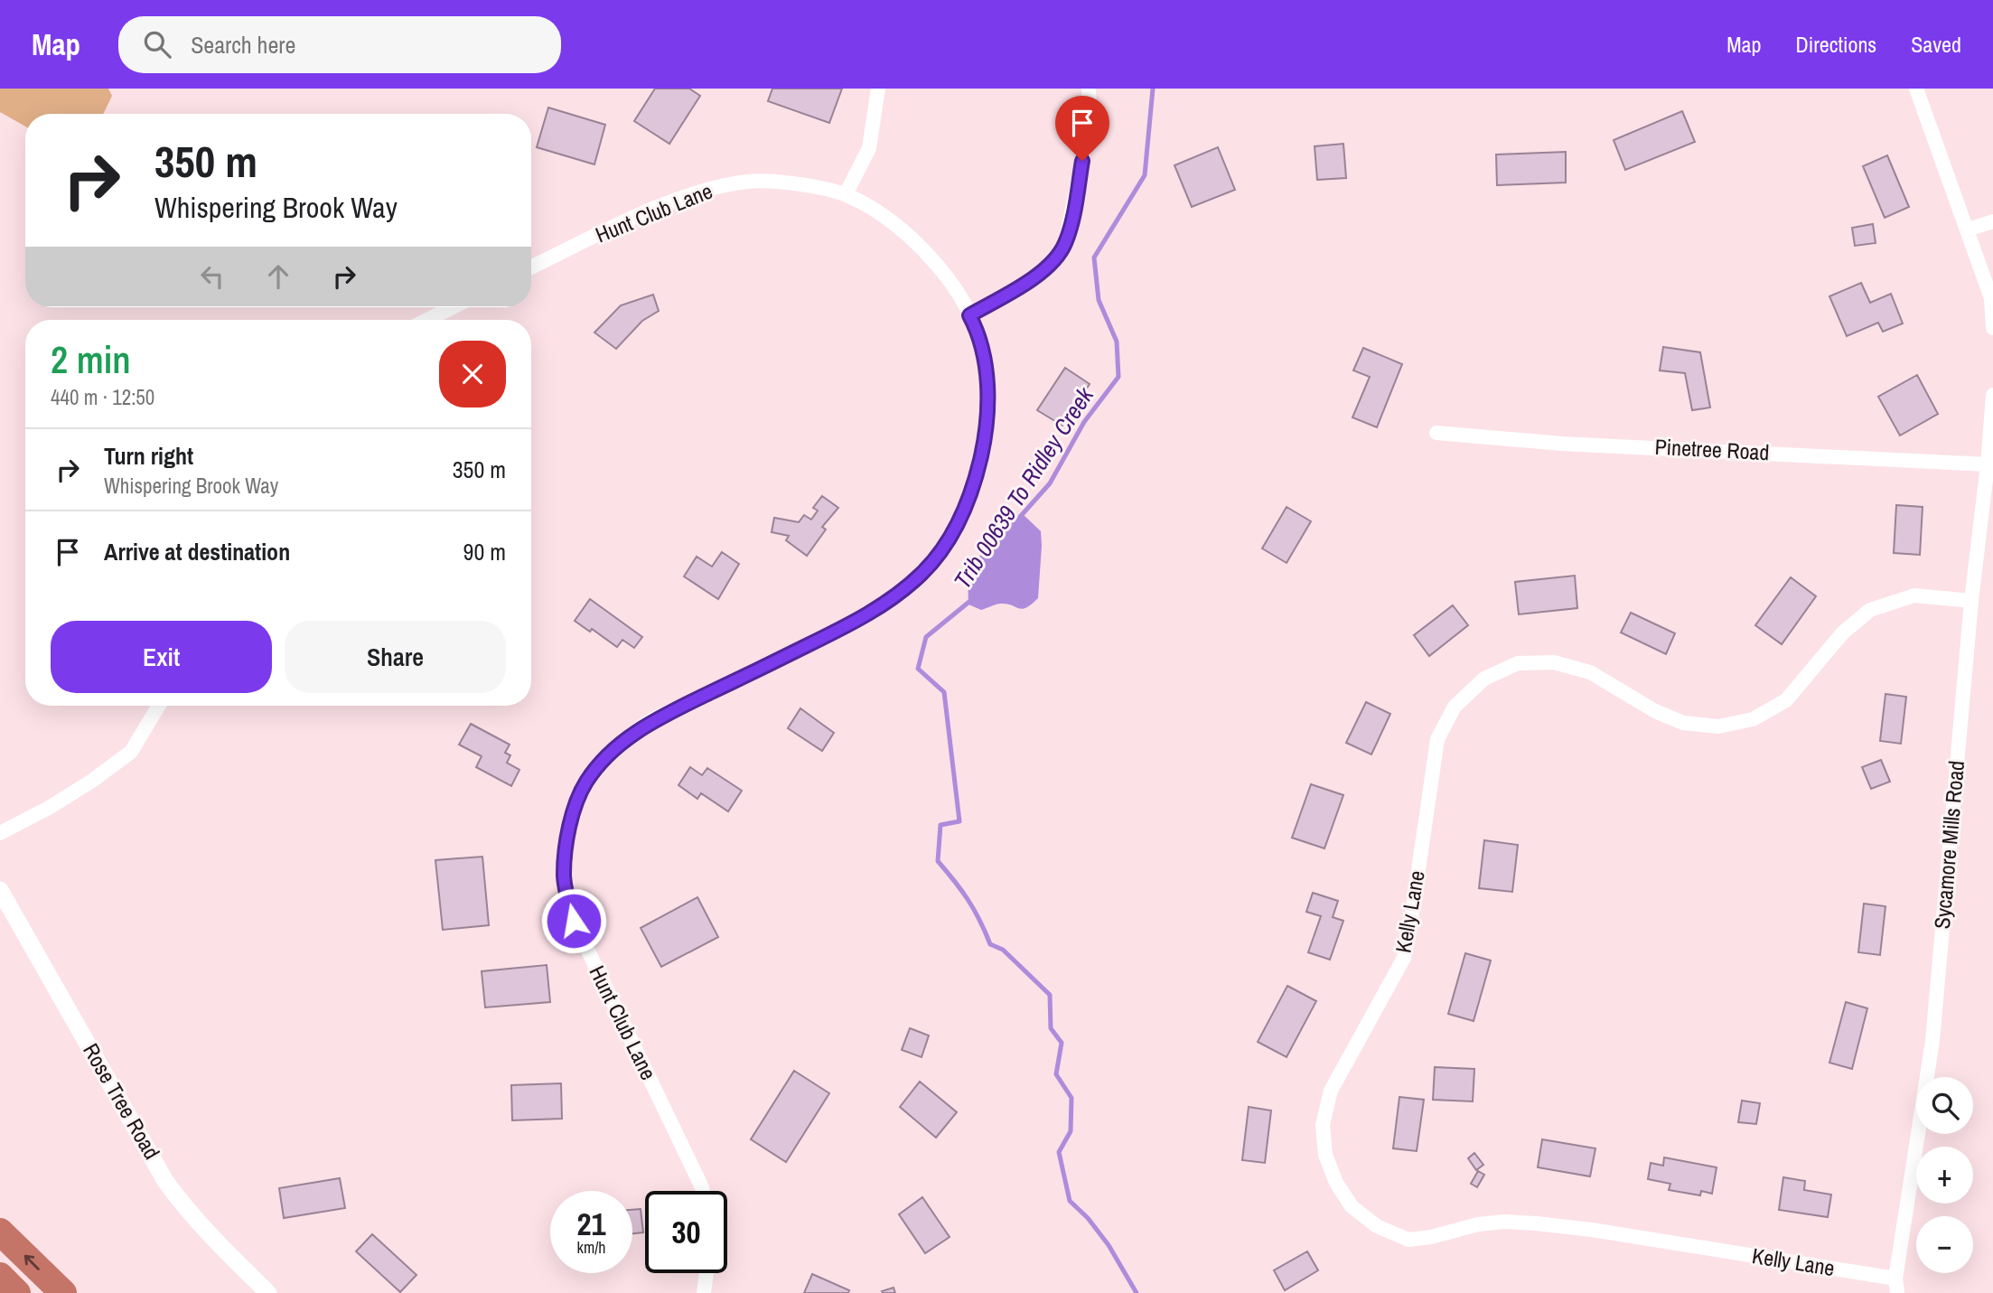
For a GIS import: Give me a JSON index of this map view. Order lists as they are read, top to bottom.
{
  "streets": {
    "street": [
      "Hunt Club Lane",
      "Pinetree Road",
      "Sycamore Mills Road",
      "Kelly Lane",
      "Rose Tree Road"
    ]
  },
  "crossings": [
    ["Pinetree Road", "Sycamore Mills Road"],
    ["Sycamore Mills Road", "Kelly Lane"]
  ],
  "water": ["Trib 00639 To Ridley Creek"],
  "page": {
    "header": "Map",
    "search": "Search here",
    "nav": ["Map", "Directions", "Saved"],
    "turn": ["350 m", "Whispering Brook Way"],
    "heading": ["2 min", "440 m · 12:50"],
    "list": [
      {
        "name": "Turn right",
        "note": "Whispering Brook Way",
        "value": "350 m"
      },
      {
        "name": "Arrive at destination",
        "value": "90 m"
      }
    ],
    "buttons": ["Exit", "Share"],
    "map_buttons": ["+", "−"],
    "speed": "21 km/h",
    "limit": "30"
  }
}
